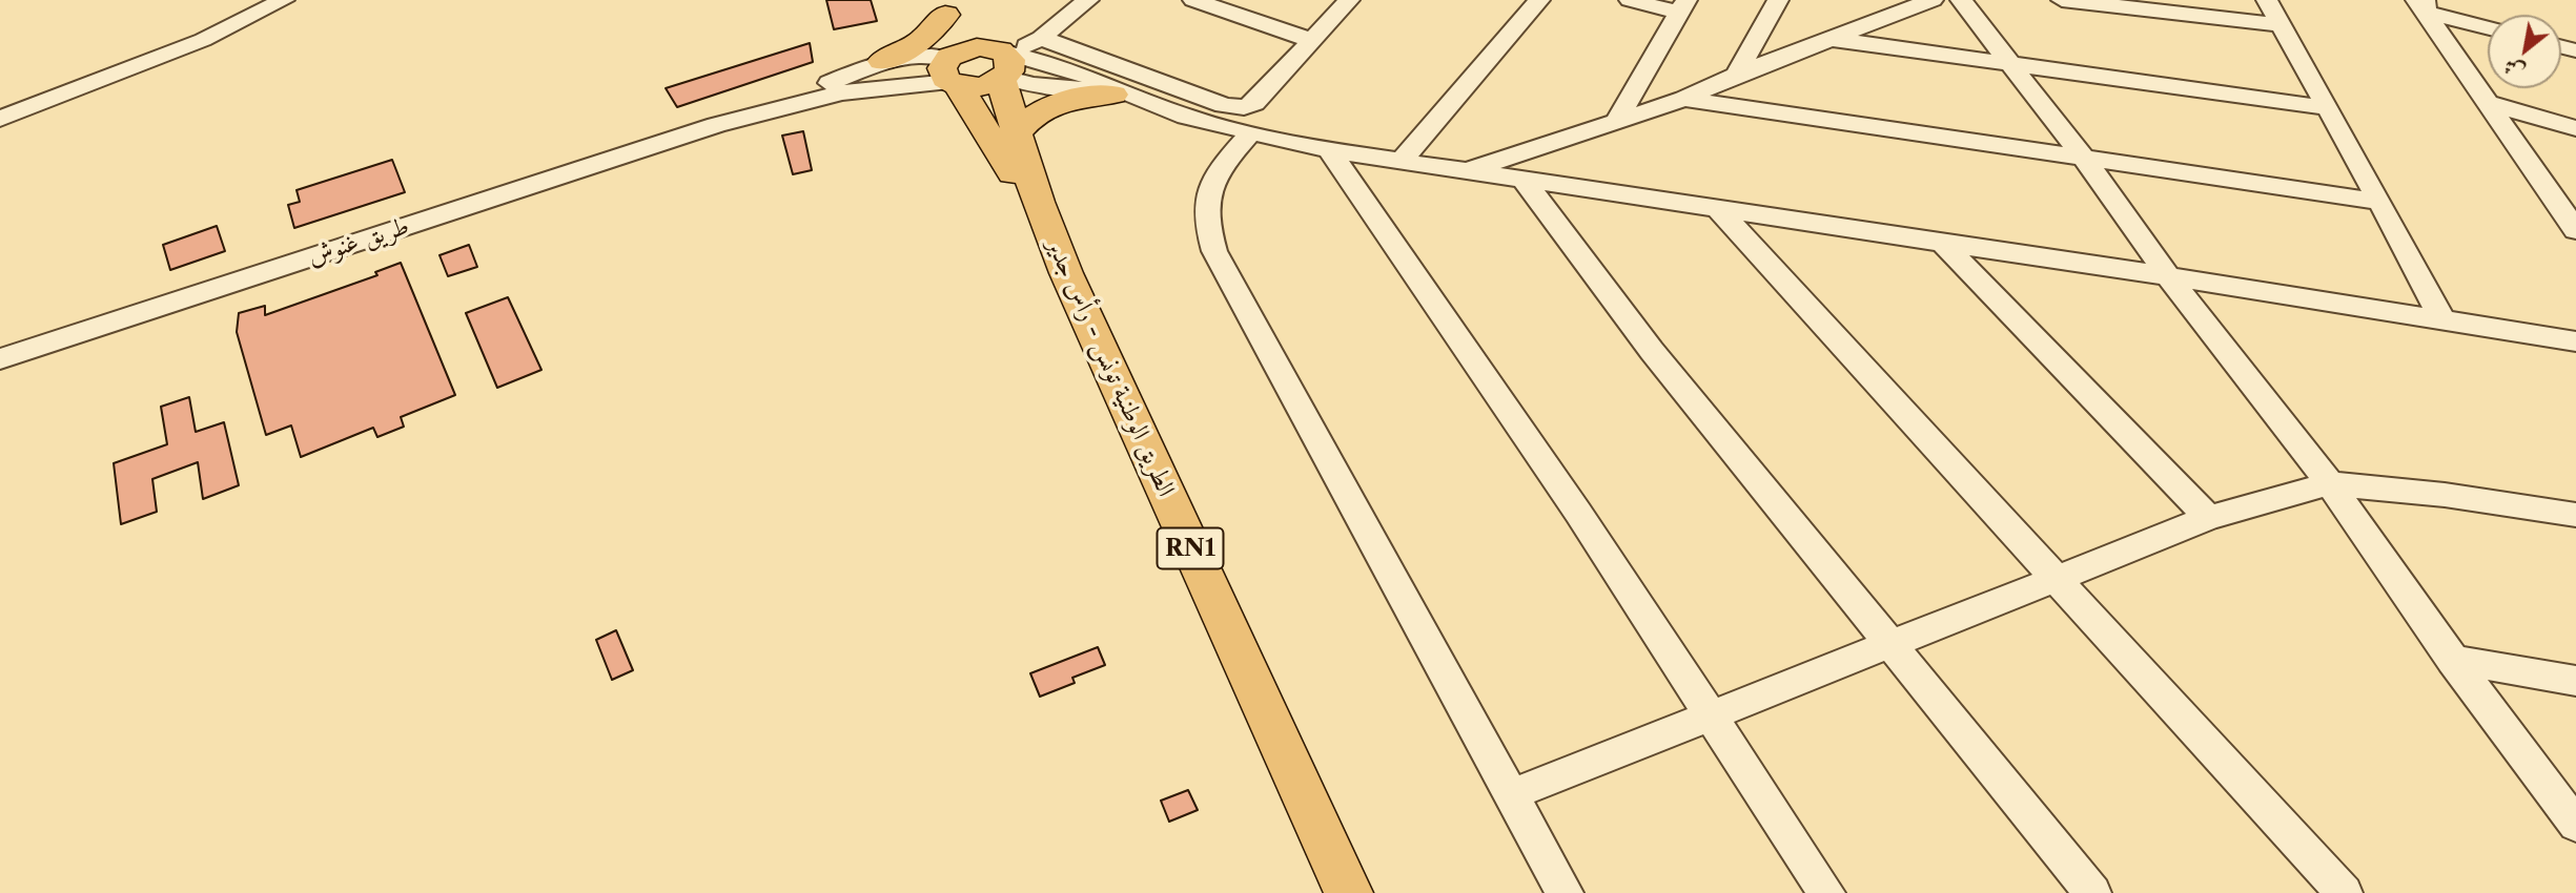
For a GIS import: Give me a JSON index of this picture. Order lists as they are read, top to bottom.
{
  "streets": {
    "main road": ["الطريق الوطنية تونس - رأس جدير", "RN1"],
    "street": ["طريق غنوش"]
  },
  "north": "bottom left"
}
